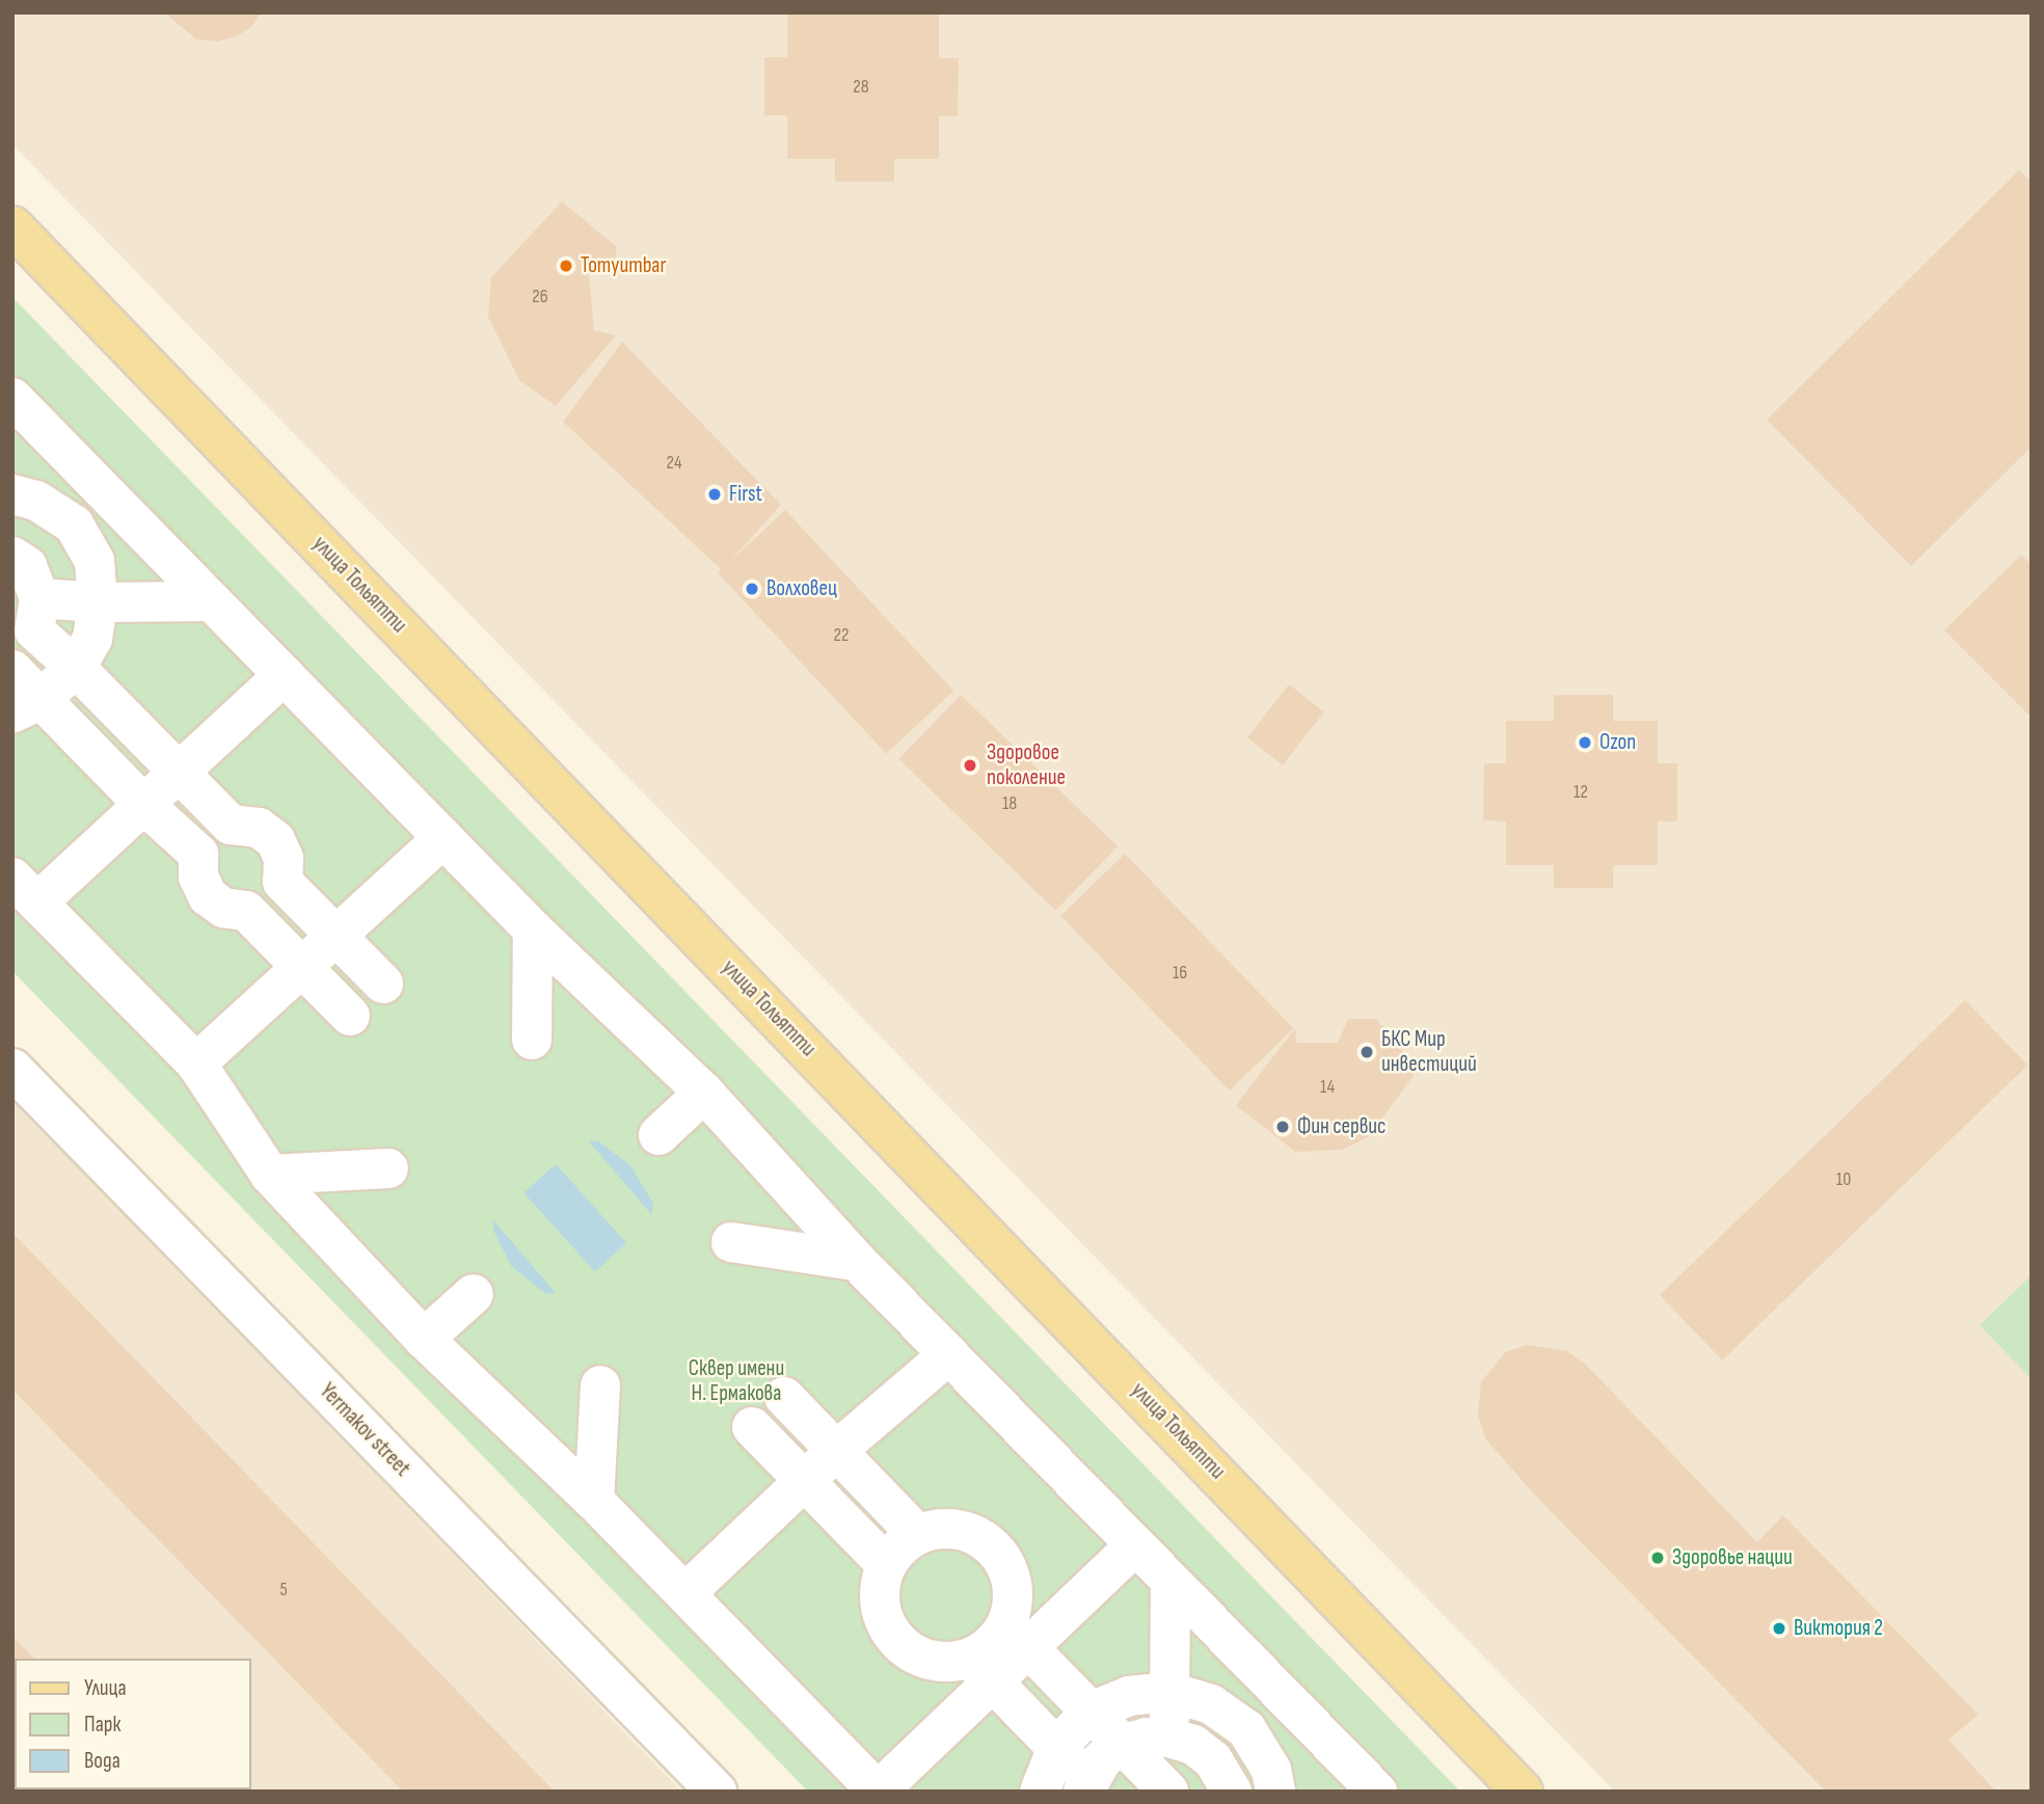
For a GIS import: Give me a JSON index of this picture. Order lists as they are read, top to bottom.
{
  "streets": {
    "main road": ["улица Тольятти"],
    "street": ["Yermakov street"]
  },
  "parks": ["Сквер имени Н. Ермакова"],
  "places": [
    "Tomyumbar",
    "First",
    "Волховец",
    "Ozon",
    "Здоровое поколение",
    "БКС Мир инвестиций",
    "Фин сервис",
    "Здоровье нации",
    "Виктория 2"
  ],
  "house_numbers": [
    "28",
    "26",
    "24",
    "22",
    "12",
    "18",
    "16",
    "14",
    "10",
    "5"
  ],
  "legend": ["Улица", "Парк", "Вода"]
}
